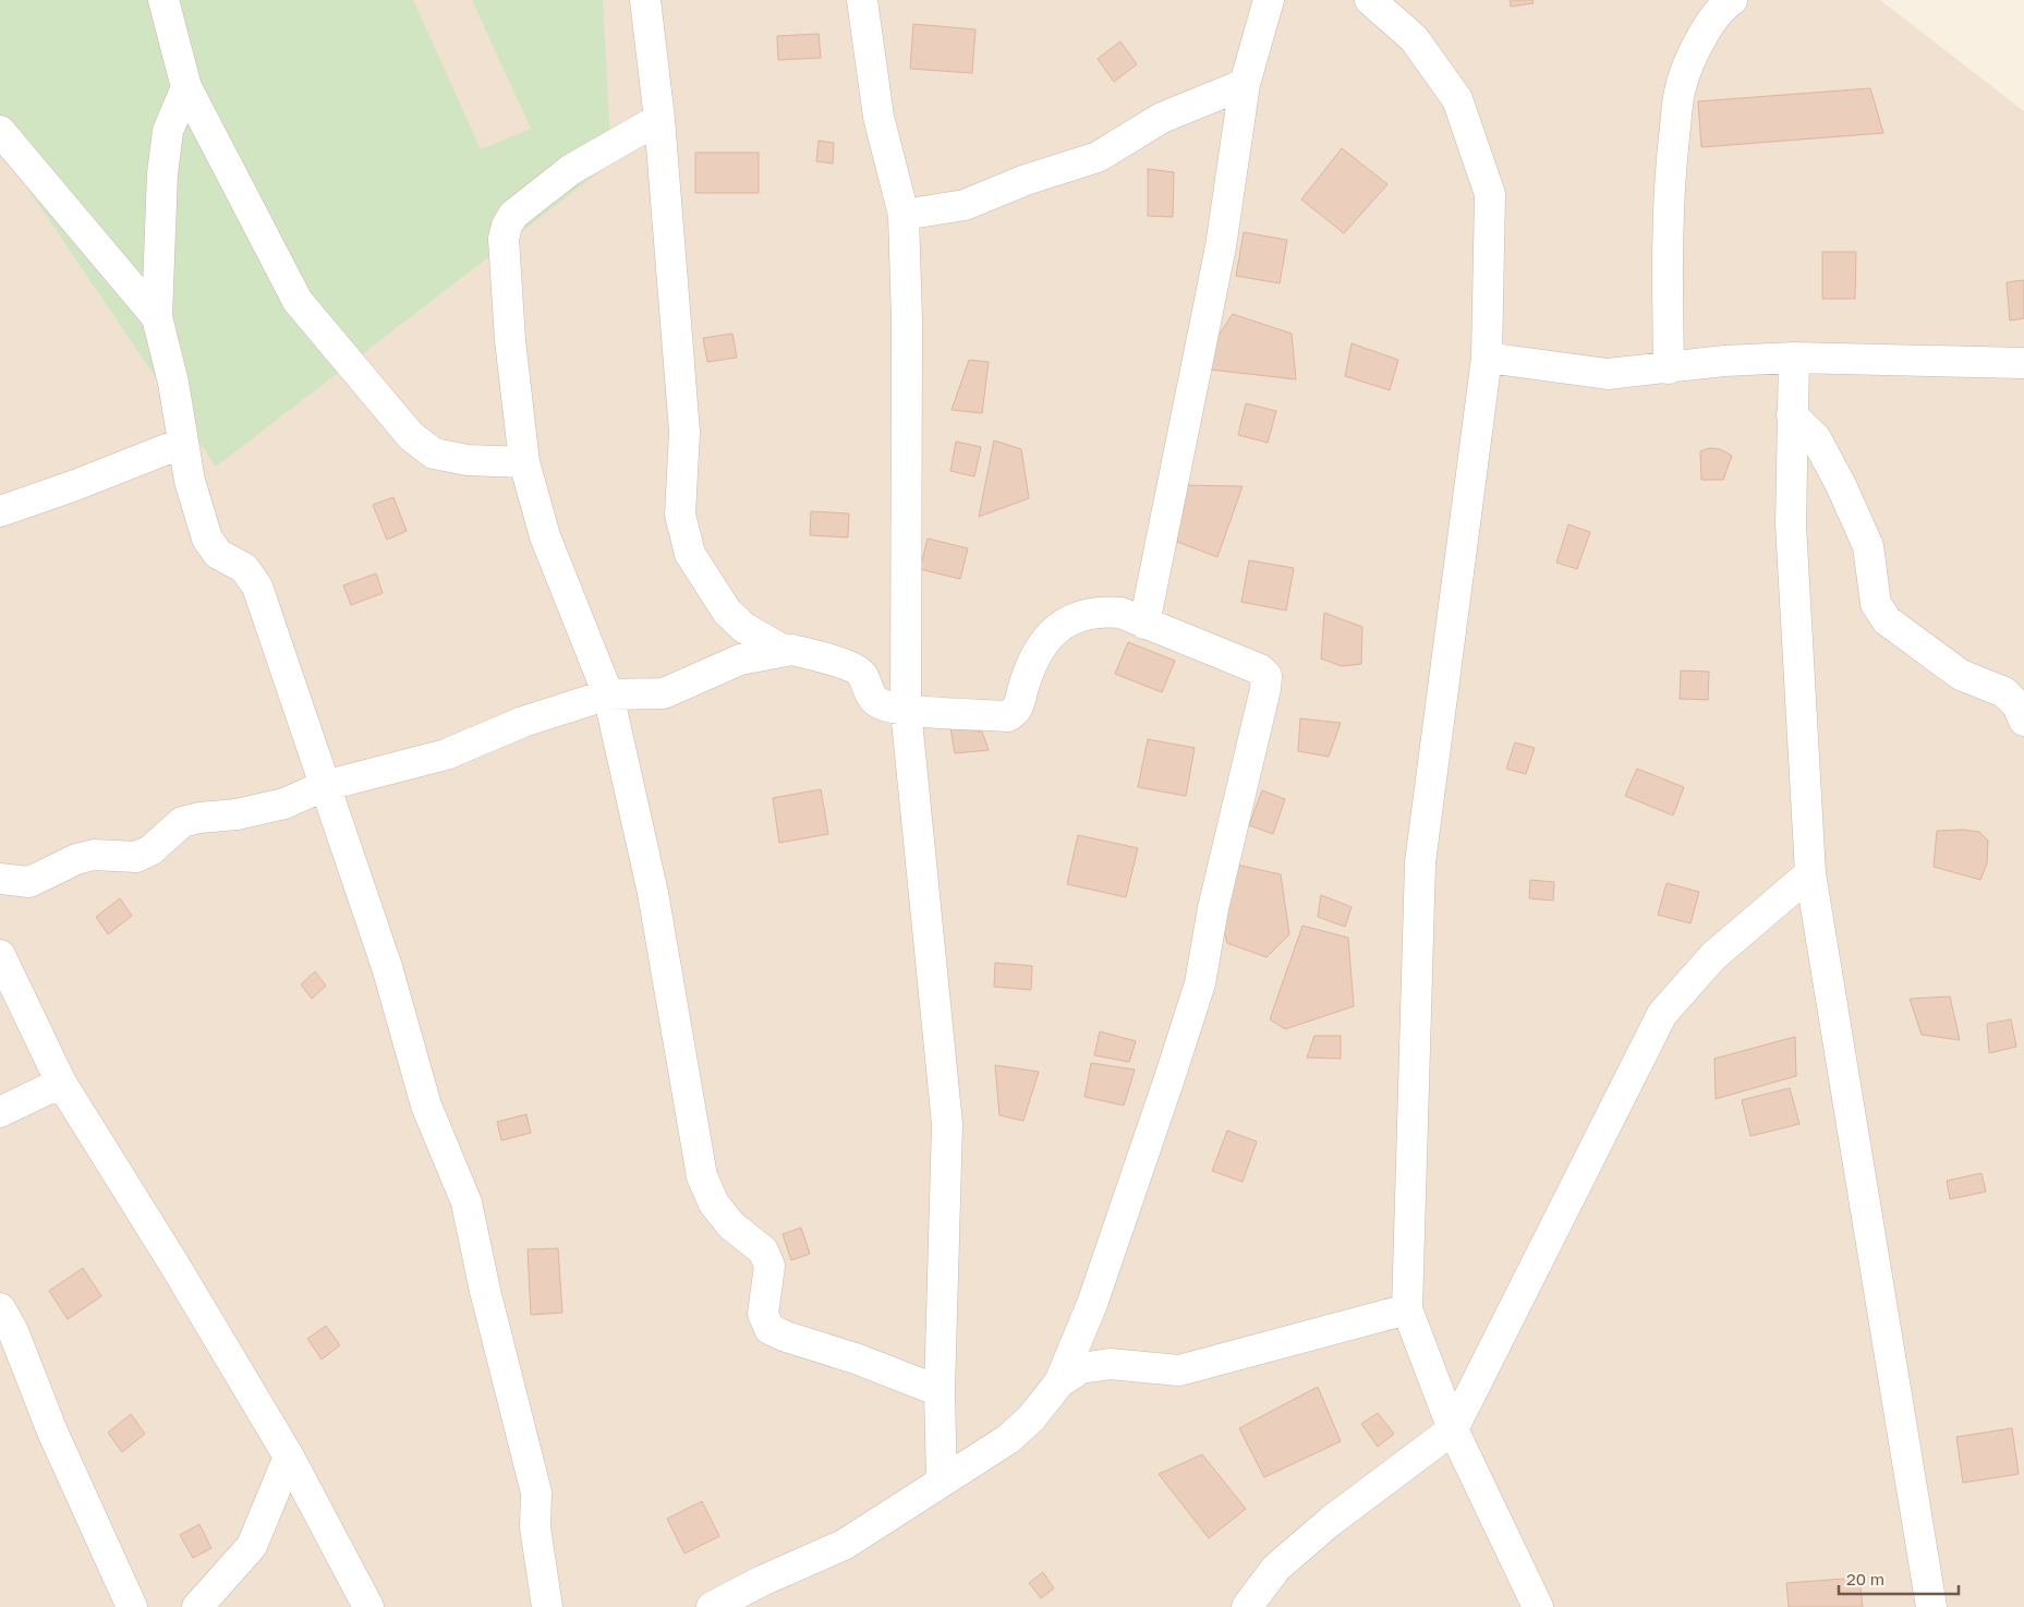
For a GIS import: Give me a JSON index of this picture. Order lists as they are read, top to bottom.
{
  "scale_bar": "20 m"
}
